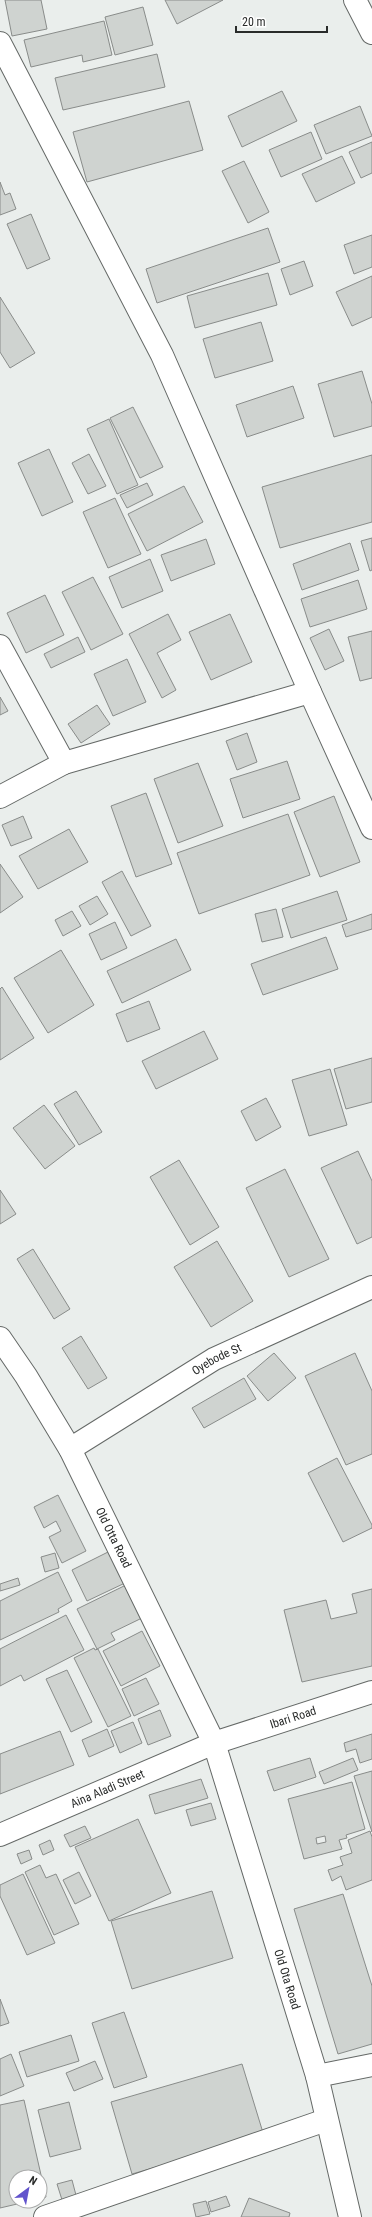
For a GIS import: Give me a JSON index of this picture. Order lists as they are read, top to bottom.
{
  "streets": {
    "street": [
      "Oyebode St",
      "Old Otta Road",
      "Ibari Road",
      "Aina Aladi Street",
      "Old Ota Road"
    ]
  },
  "crossings": [
    ["Oyebode St", "Old Otta Road"],
    ["Old Otta Road", "Ibari Road"],
    ["Old Otta Road", "Aina Aladi Street"],
    ["Old Otta Road", "Old Ota Road"],
    ["Ibari Road", "Aina Aladi Street"],
    ["Ibari Road", "Old Ota Road"],
    ["Aina Aladi Street", "Old Ota Road"]
  ],
  "scale_bar": "20 m",
  "north": "top right"
}
